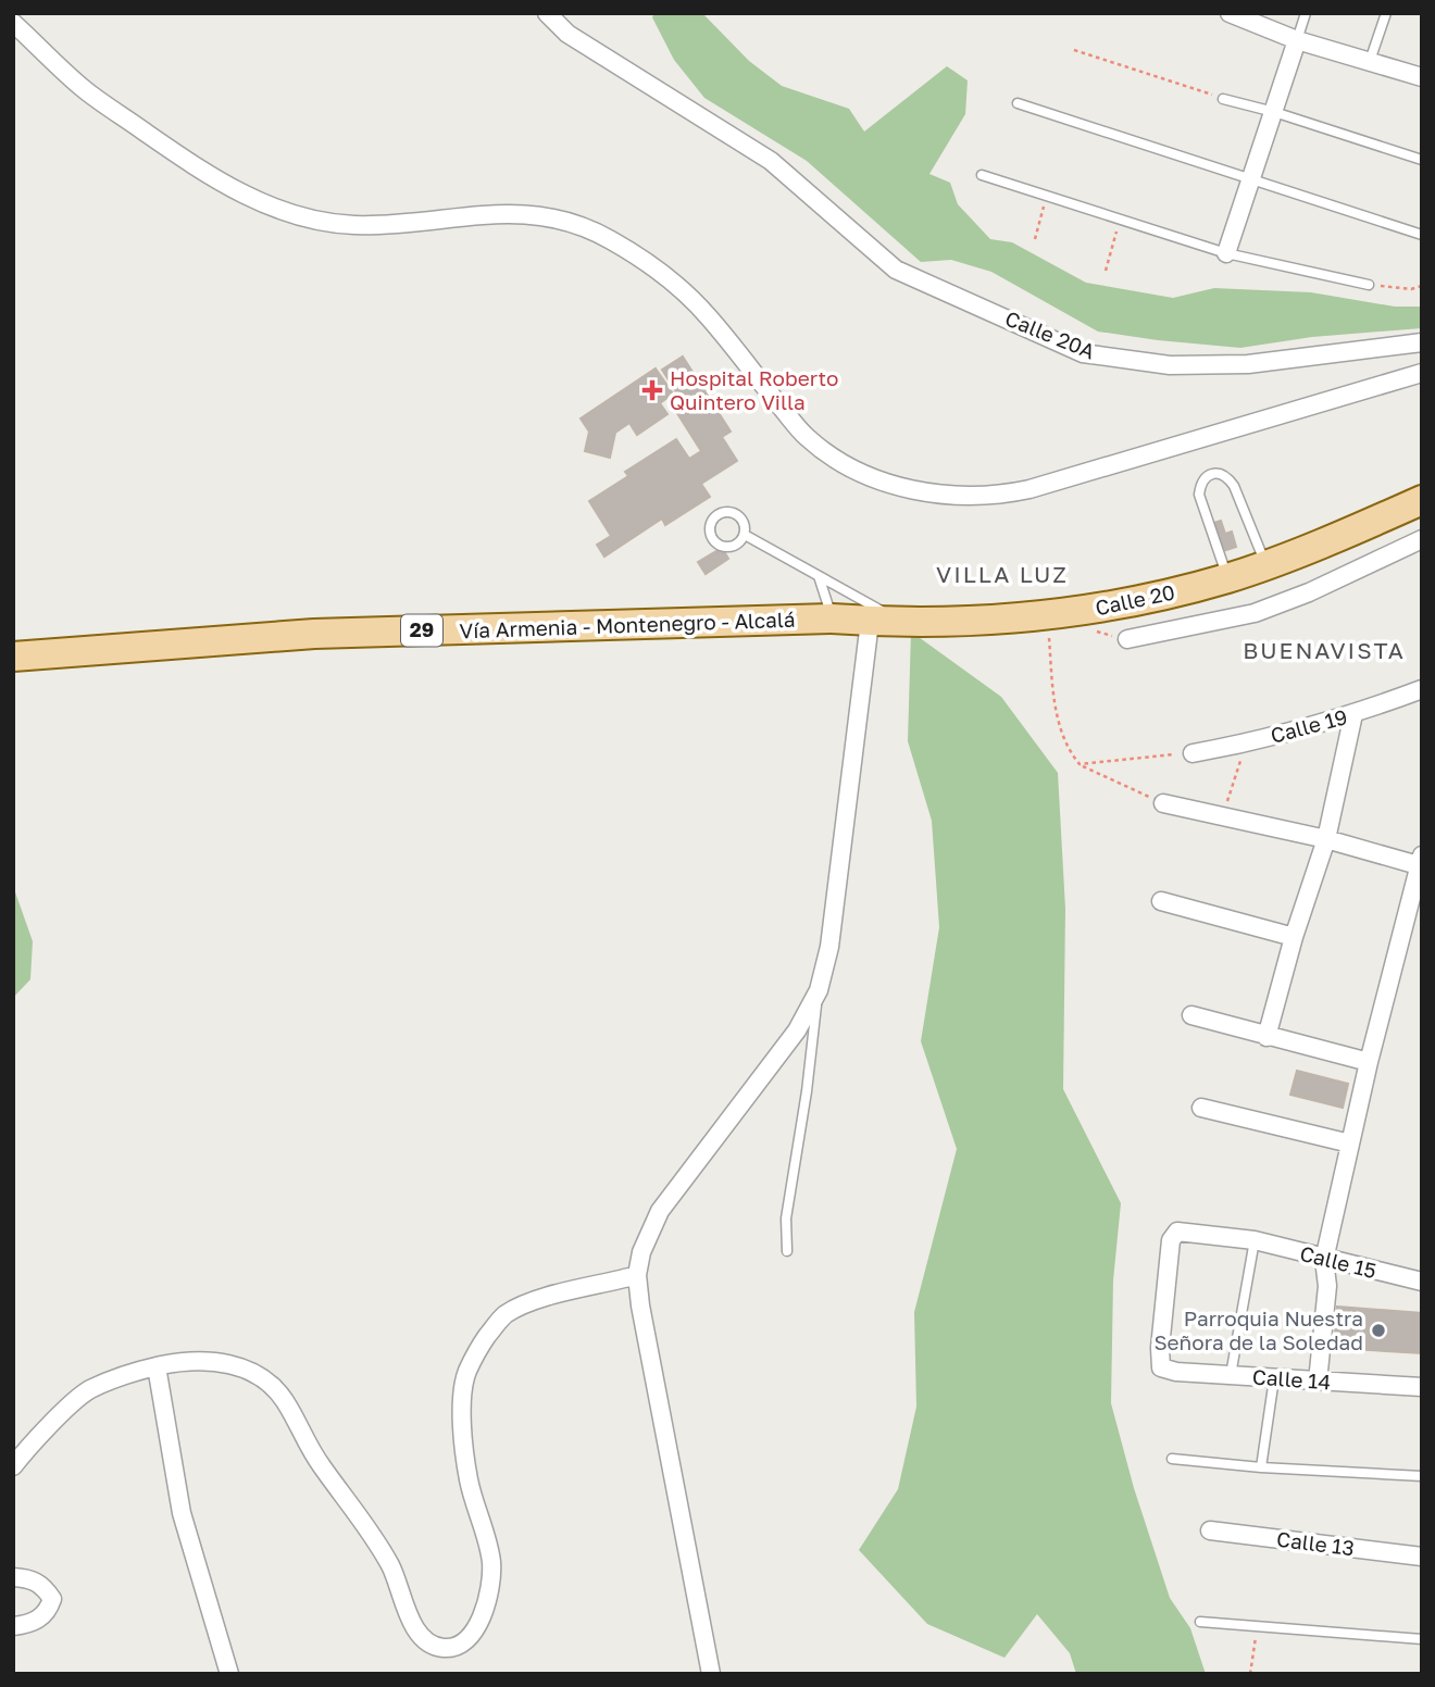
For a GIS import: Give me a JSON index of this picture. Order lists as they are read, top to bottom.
{
  "streets": {
    "main road": ["Calle 20", "Vía Armenia - Montenegro - Alcalá", "29"],
    "street": [
      "Calle 20A",
      "Calle 19",
      "Calle 15",
      "Calle 14",
      "Calle 13"
    ]
  },
  "crossings": [
    ["Calle 20", "Vía Armenia - Montenegro - Alcalá"],
    ["Calle 15", "Calle 14"]
  ],
  "districts": ["VILLA LUZ", "BUENAVISTA"],
  "places": {
    "health": ["Hospital Roberto Quintero Villa"],
    "other": ["Parroquia Nuestra Señora de la Soledad"]
  }
}
